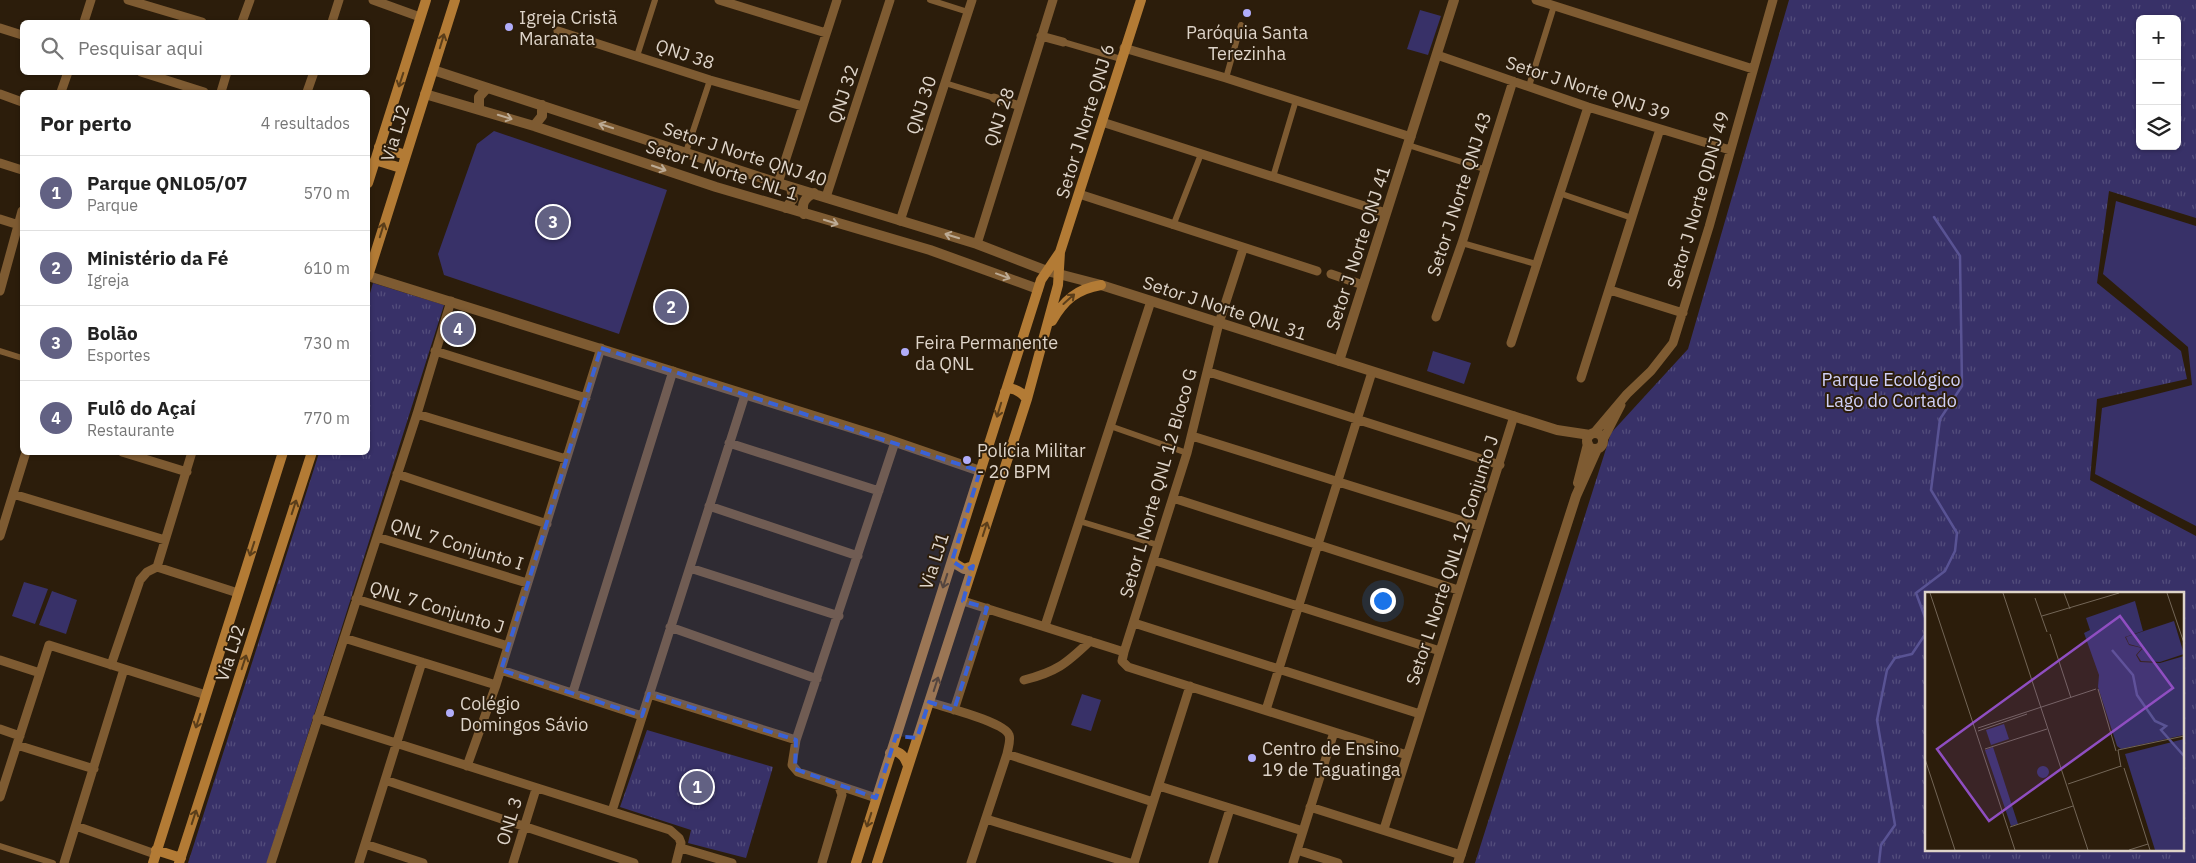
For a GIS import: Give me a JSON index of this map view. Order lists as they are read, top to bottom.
{
  "streets": {
    "main road": ["Setor J Norte QNJ 6", "Via LJ2", "Via LJ1"],
    "street": [
      "QNJ 38",
      "Setor J Norte QNJ 39",
      "QNJ 32",
      "QNJ 30",
      "QNJ 28",
      "Setor J Norte QNJ 40",
      "Setor L Norte CNL 1",
      "Setor J Norte QNJ 43",
      "Setor J Norte QDNJ 49",
      "Setor J Norte QNJ 41",
      "Setor J Norte QNL 31",
      "Setor L Norte QNL 12 Bloco G",
      "QNL 7 Conjunto I",
      "Setor L Norte QNL 12 Conjunto J",
      "QNL 7 Conjunto J",
      "ONL 3"
    ]
  },
  "crossings": [
    ["Setor J Norte QNJ 39", "Setor J Norte QNJ 43"],
    ["Setor J Norte QNJ 39", "Setor J Norte QDNJ 49"],
    ["Setor J Norte QNJ 39", "Setor J Norte QNJ 41"],
    ["QNJ 32", "Setor J Norte QNJ 40"],
    ["QNJ 30", "Setor J Norte QNJ 40"],
    ["QNJ 28", "Setor J Norte QNJ 40"],
    ["Setor J Norte QNJ 6", "Via LJ1"],
    ["Via LJ2", "Setor J Norte QNJ 40"],
    ["Via LJ2", "Setor L Norte CNL 1"],
    ["Setor J Norte QNJ 40", "Setor J Norte QNL 31"],
    ["Setor J Norte QNJ 40", "Via LJ1"],
    ["Setor L Norte CNL 1", "Via LJ1"],
    ["Setor J Norte QNJ 41", "Setor J Norte QNL 31"],
    ["Setor J Norte QNL 31", "Setor L Norte QNL 12 Bloco G"],
    ["Setor J Norte QNL 31", "Setor L Norte QNL 12 Conjunto J"],
    ["Setor L Norte QNL 12 Bloco G", "Setor L Norte QNL 12 Conjunto J"]
  ],
  "one_way": ["Setor J Norte QNJ 40", "Setor L Norte CNL 1"],
  "parks": ["Parque Ecológico Lago do Cortado"],
  "places": [
    "Paróquia Santa Terezinha",
    "Igreja Cristã Maranata",
    "Feira Permanente da QNL",
    "Polícia Militar - 2o BPM",
    "Colégio Domingos Sávio",
    "Centro de Ensino 19 de Taguatinga"
  ],
  "page": {
    "map_buttons": ["+", "−"],
    "search": "Pesquisar aqui",
    "heading": ["Por perto", "4 resultados"],
    "list": [
      {
        "mark": "1",
        "name": "Parque QNL05/07",
        "note": "Parque",
        "value": "570 m"
      },
      {
        "mark": "2",
        "name": "Ministério da Fé",
        "note": "Igreja",
        "value": "610 m"
      },
      {
        "mark": "3",
        "name": "Bolão",
        "note": "Esportes",
        "value": "730 m"
      },
      {
        "mark": "4",
        "name": "Fulô do Açaí",
        "note": "Restaurante",
        "value": "770 m"
      }
    ],
    "pins": [
      "3",
      "2",
      "4",
      "1"
    ]
  }
}
